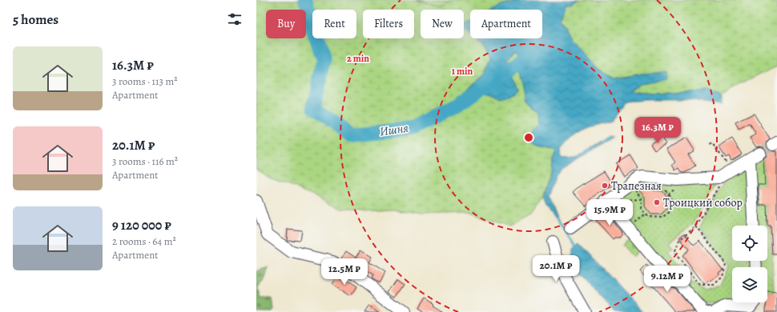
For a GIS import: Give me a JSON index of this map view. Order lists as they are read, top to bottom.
{
  "water": ["Ишня"],
  "places": ["Трапезная", "Троицкий собор"],
  "page": {
    "heading": "5 homes",
    "chip": [
      "Buy",
      "Rent",
      "Filters",
      "New",
      "Apartment"
    ],
    "list": [
      {
        "name": "16.3M ₽",
        "note": "3 rooms · 113 m² · Apartment"
      },
      {
        "name": "20.1M ₽",
        "note": "3 rooms · 116 m² · Apartment"
      },
      {
        "name": "9 120 000 ₽",
        "note": "2 rooms · 64 m² · Apartment"
      }
    ],
    "price": [
      "16.3M ₽",
      "15.9M ₽",
      "20.1M ₽",
      "12.5M ₽",
      "9.12M ₽"
    ]
  },
  "rings": ["2 min", "1 min"]
}
